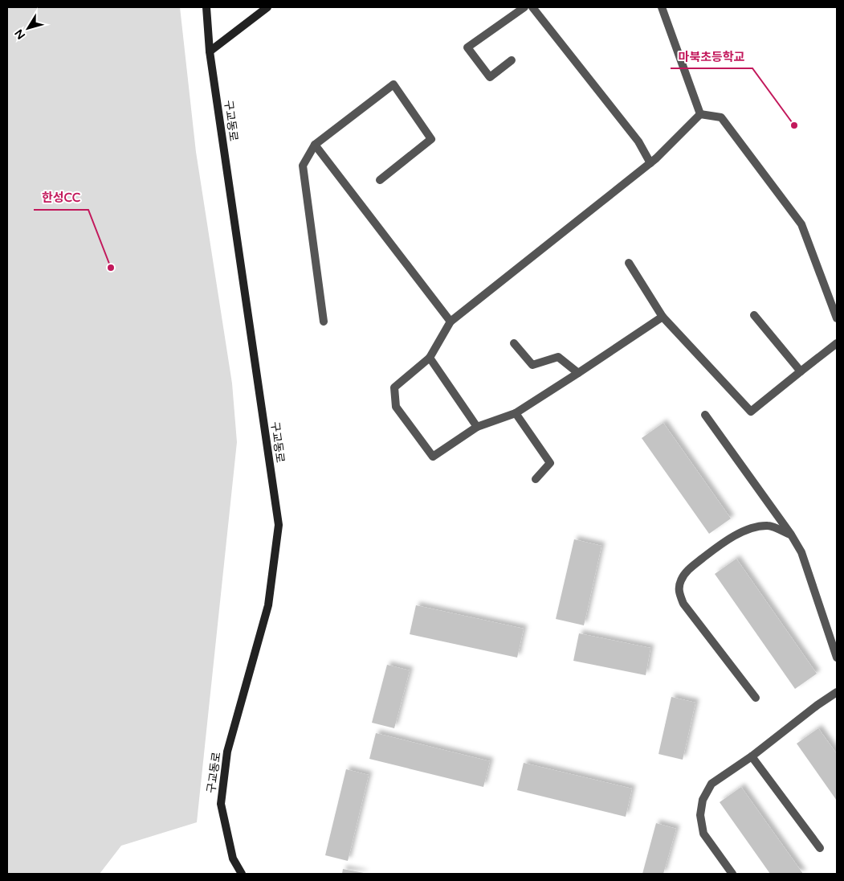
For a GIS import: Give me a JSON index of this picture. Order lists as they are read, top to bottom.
{
  "streets": {
    "street": ["구교동로"]
  },
  "places": ["마북초등학교", "한성CC"],
  "north": "bottom left"
}
